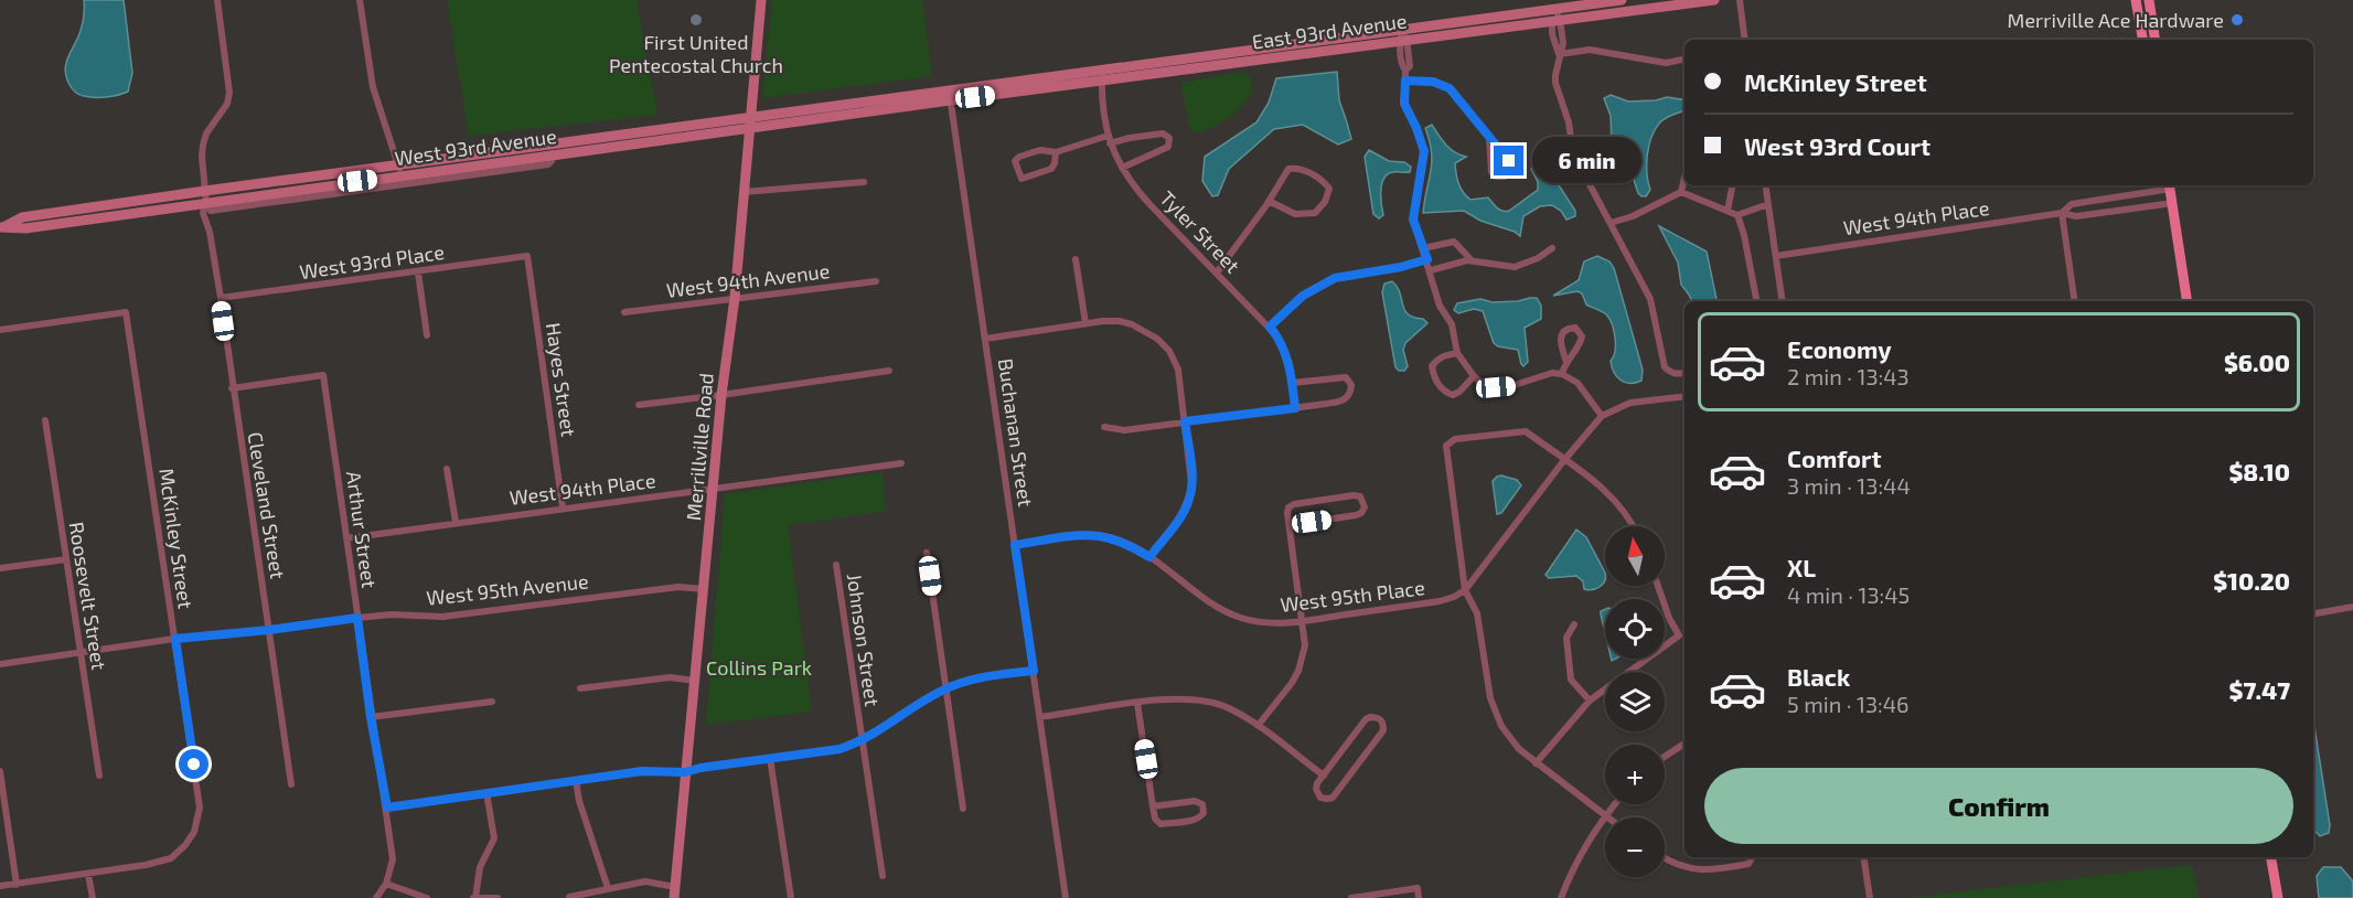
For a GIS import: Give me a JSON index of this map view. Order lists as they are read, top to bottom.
{
  "streets": {
    "street": [
      "East 93rd Avenue",
      "West 93rd Avenue",
      "West 94th Place",
      "Tyler Street",
      "West 93rd Place",
      "West 94th Avenue",
      "Hayes Street",
      "Buchanan Street",
      "Merrillville Road",
      "Cleveland Street",
      "Arthur Street",
      "McKinley Street",
      "West 95th Avenue",
      "Roosevelt Street",
      "West 95th Place",
      "Johnson Street"
    ]
  },
  "crossings": [
    ["East 93rd Avenue", "West 93rd Avenue"],
    ["East 93rd Avenue", "Tyler Street"],
    ["East 93rd Avenue", "Buchanan Street"],
    ["West 93rd Avenue", "Buchanan Street"],
    ["West 93rd Avenue", "Merrillville Road"],
    ["West 93rd Avenue", "Cleveland Street"],
    ["West 94th Place", "Hayes Street"],
    ["West 94th Place", "Merrillville Road"],
    ["West 94th Place", "Arthur Street"],
    ["West 93rd Place", "Hayes Street"],
    ["West 93rd Place", "Cleveland Street"],
    ["West 94th Avenue", "Merrillville Road"],
    ["Buchanan Street", "West 95th Place"],
    ["Merrillville Road", "West 95th Avenue"],
    ["Cleveland Street", "Arthur Street"],
    ["Cleveland Street", "West 95th Avenue"],
    ["Arthur Street", "West 95th Avenue"],
    ["McKinley Street", "West 95th Avenue"],
    ["West 95th Avenue", "Roosevelt Street"]
  ],
  "parks": ["Collins Park"],
  "places": ["First United Pentecostal Church", "Merriville Ace Hardware"],
  "north": "top",
  "page": {
    "banner": ["McKinley Street", "West 93rd Court"],
    "bubble": "6 min",
    "list": [
      {
        "name": "Economy",
        "note": "2 min · 13:43",
        "value": "$6.00"
      },
      {
        "name": "Comfort",
        "note": "3 min · 13:44",
        "value": "$8.10"
      },
      {
        "name": "XL",
        "note": "4 min · 13:45",
        "value": "$10.20"
      },
      {
        "name": "Black",
        "note": "5 min · 13:46",
        "value": "$7.47"
      }
    ],
    "map_buttons": ["+", "−"],
    "buttons": "Confirm"
  }
}
